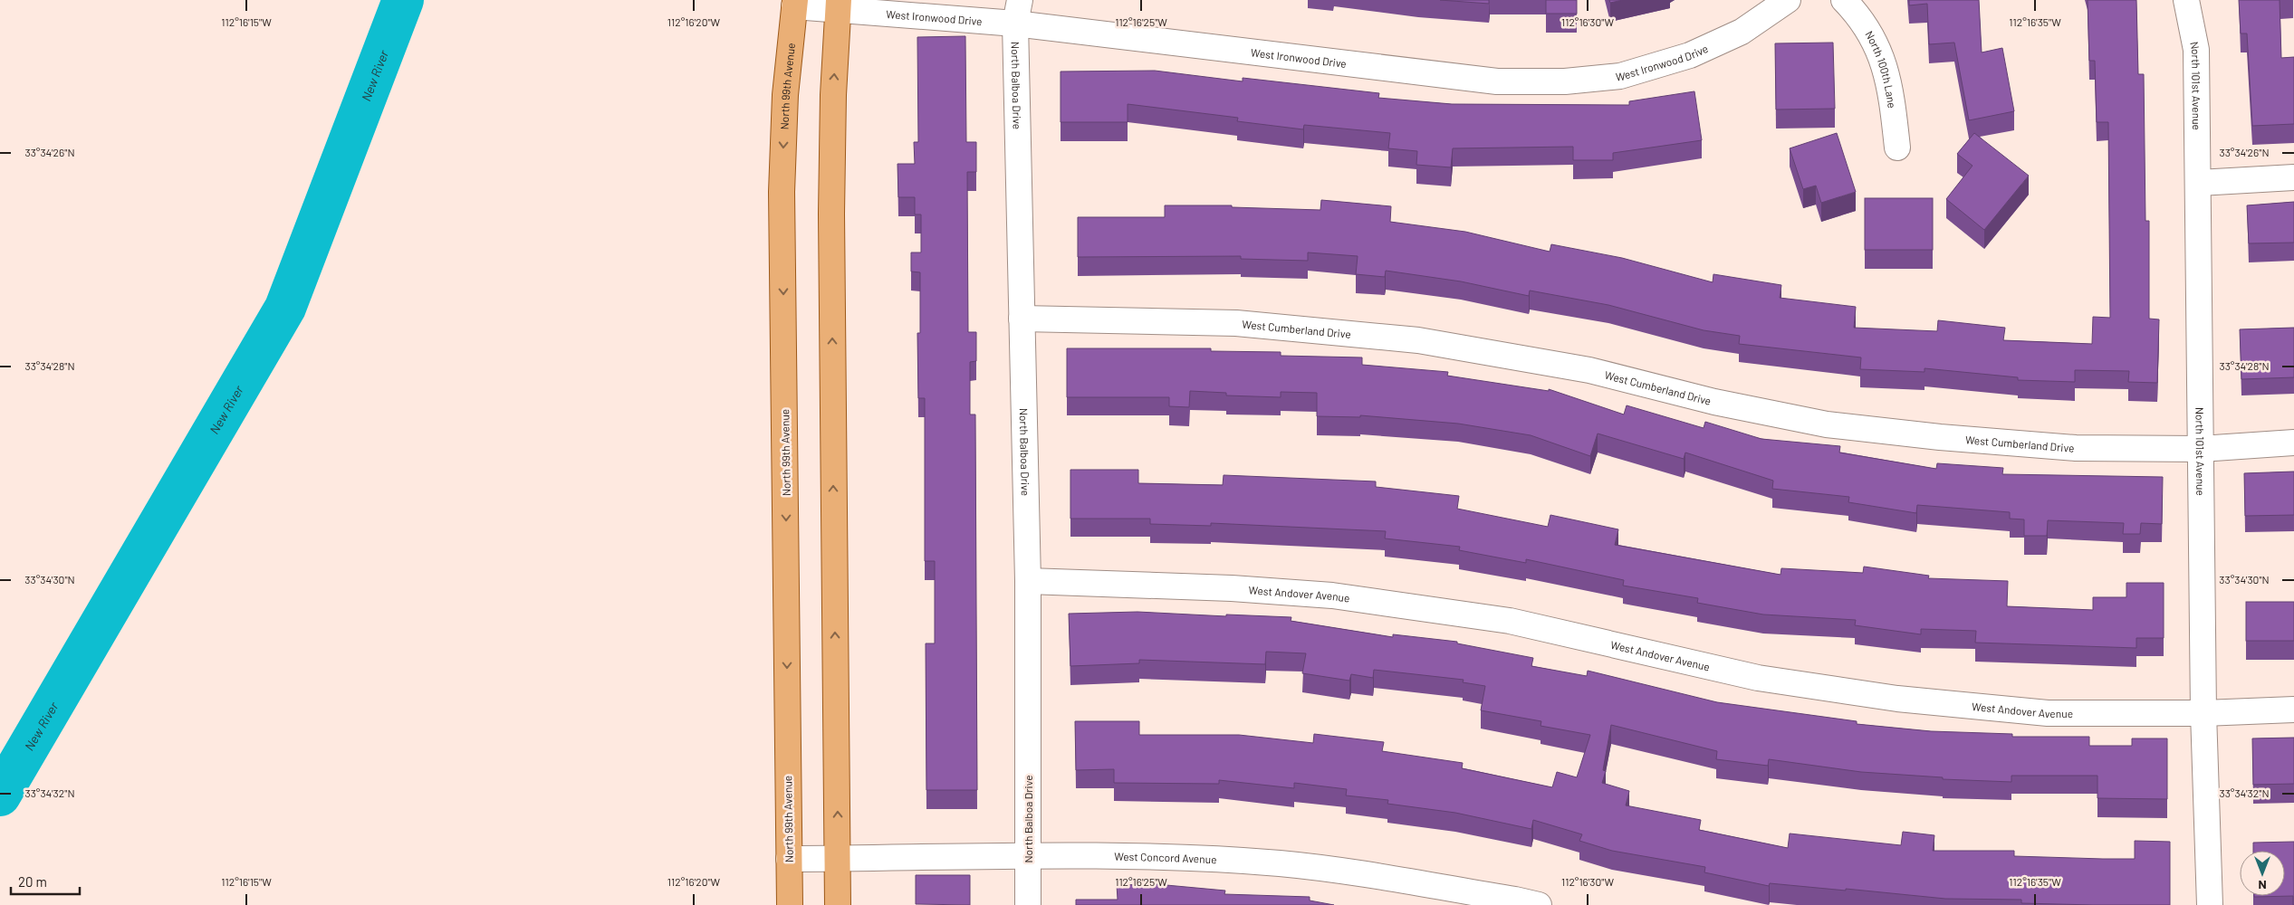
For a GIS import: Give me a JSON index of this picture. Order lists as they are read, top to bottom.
{
  "streets": {
    "main road": ["North 99th Avenue"],
    "street": [
      "West Ironwood Drive",
      "North 100th Lane",
      "North Balboa Drive",
      "North 101st Avenue",
      "West Cumberland Drive",
      "West Andover Avenue",
      "West Concord Avenue"
    ]
  },
  "crossings": [
    ["West Ironwood Drive", "North 99th Avenue"],
    ["West Ironwood Drive", "North Balboa Drive"],
    ["North 99th Avenue", "West Concord Avenue"],
    ["North Balboa Drive", "West Cumberland Drive"],
    ["North Balboa Drive", "West Andover Avenue"],
    ["North Balboa Drive", "West Concord Avenue"],
    ["North 101st Avenue", "West Cumberland Drive"],
    ["North 101st Avenue", "West Andover Avenue"]
  ],
  "water": ["New River"],
  "scale_bar": "20 m",
  "north": "bottom",
  "coordinates": [
    "112°16'15\"W",
    "112°16'20\"W",
    "112°16'25\"W",
    "112°16'30\"W",
    "112°16'35\"W",
    "33°34'26\"N",
    "33°34'28\"N",
    "33°34'30\"N",
    "33°34'32\"N"
  ]
}
